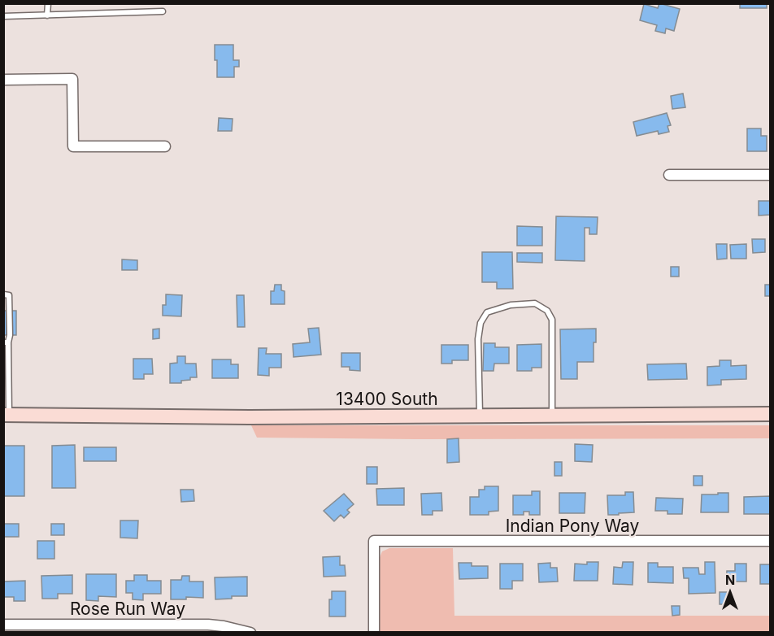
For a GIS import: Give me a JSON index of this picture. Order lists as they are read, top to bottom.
{
  "streets": {
    "main road": ["13400 South"],
    "street": ["Indian Pony Way", "Rose Run Way"]
  },
  "north": "top"
}
